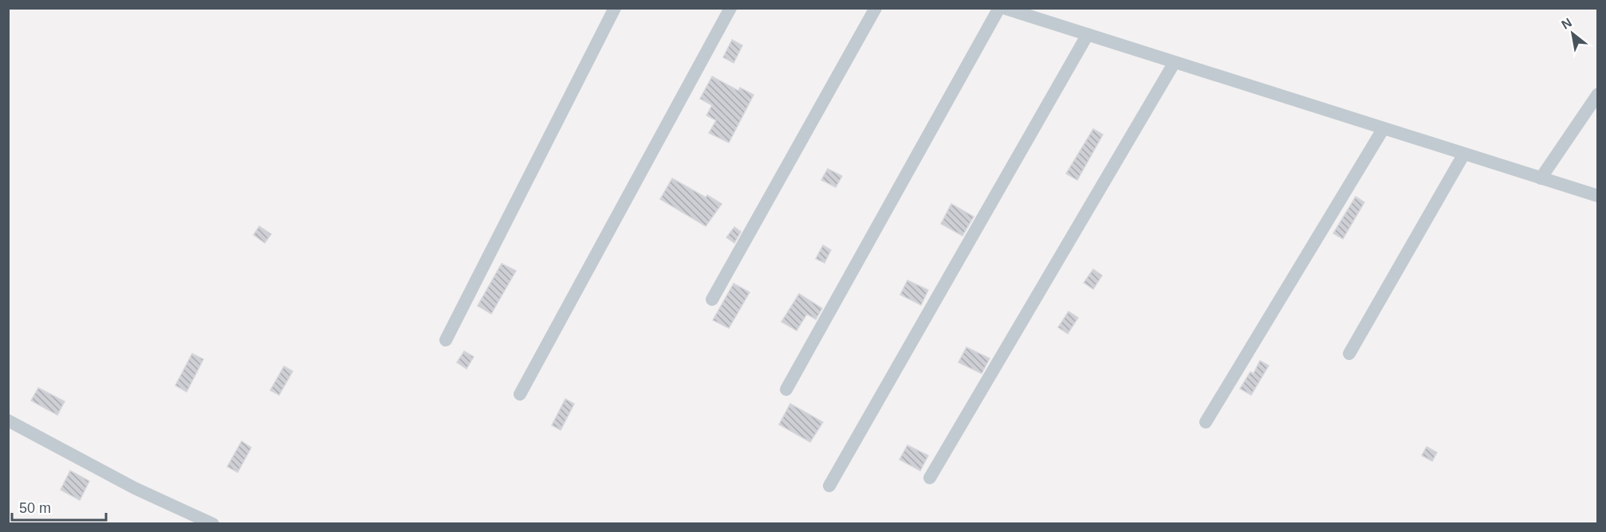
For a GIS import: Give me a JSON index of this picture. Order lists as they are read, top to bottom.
{
  "scale_bar": "50 m",
  "north": "top left"
}
